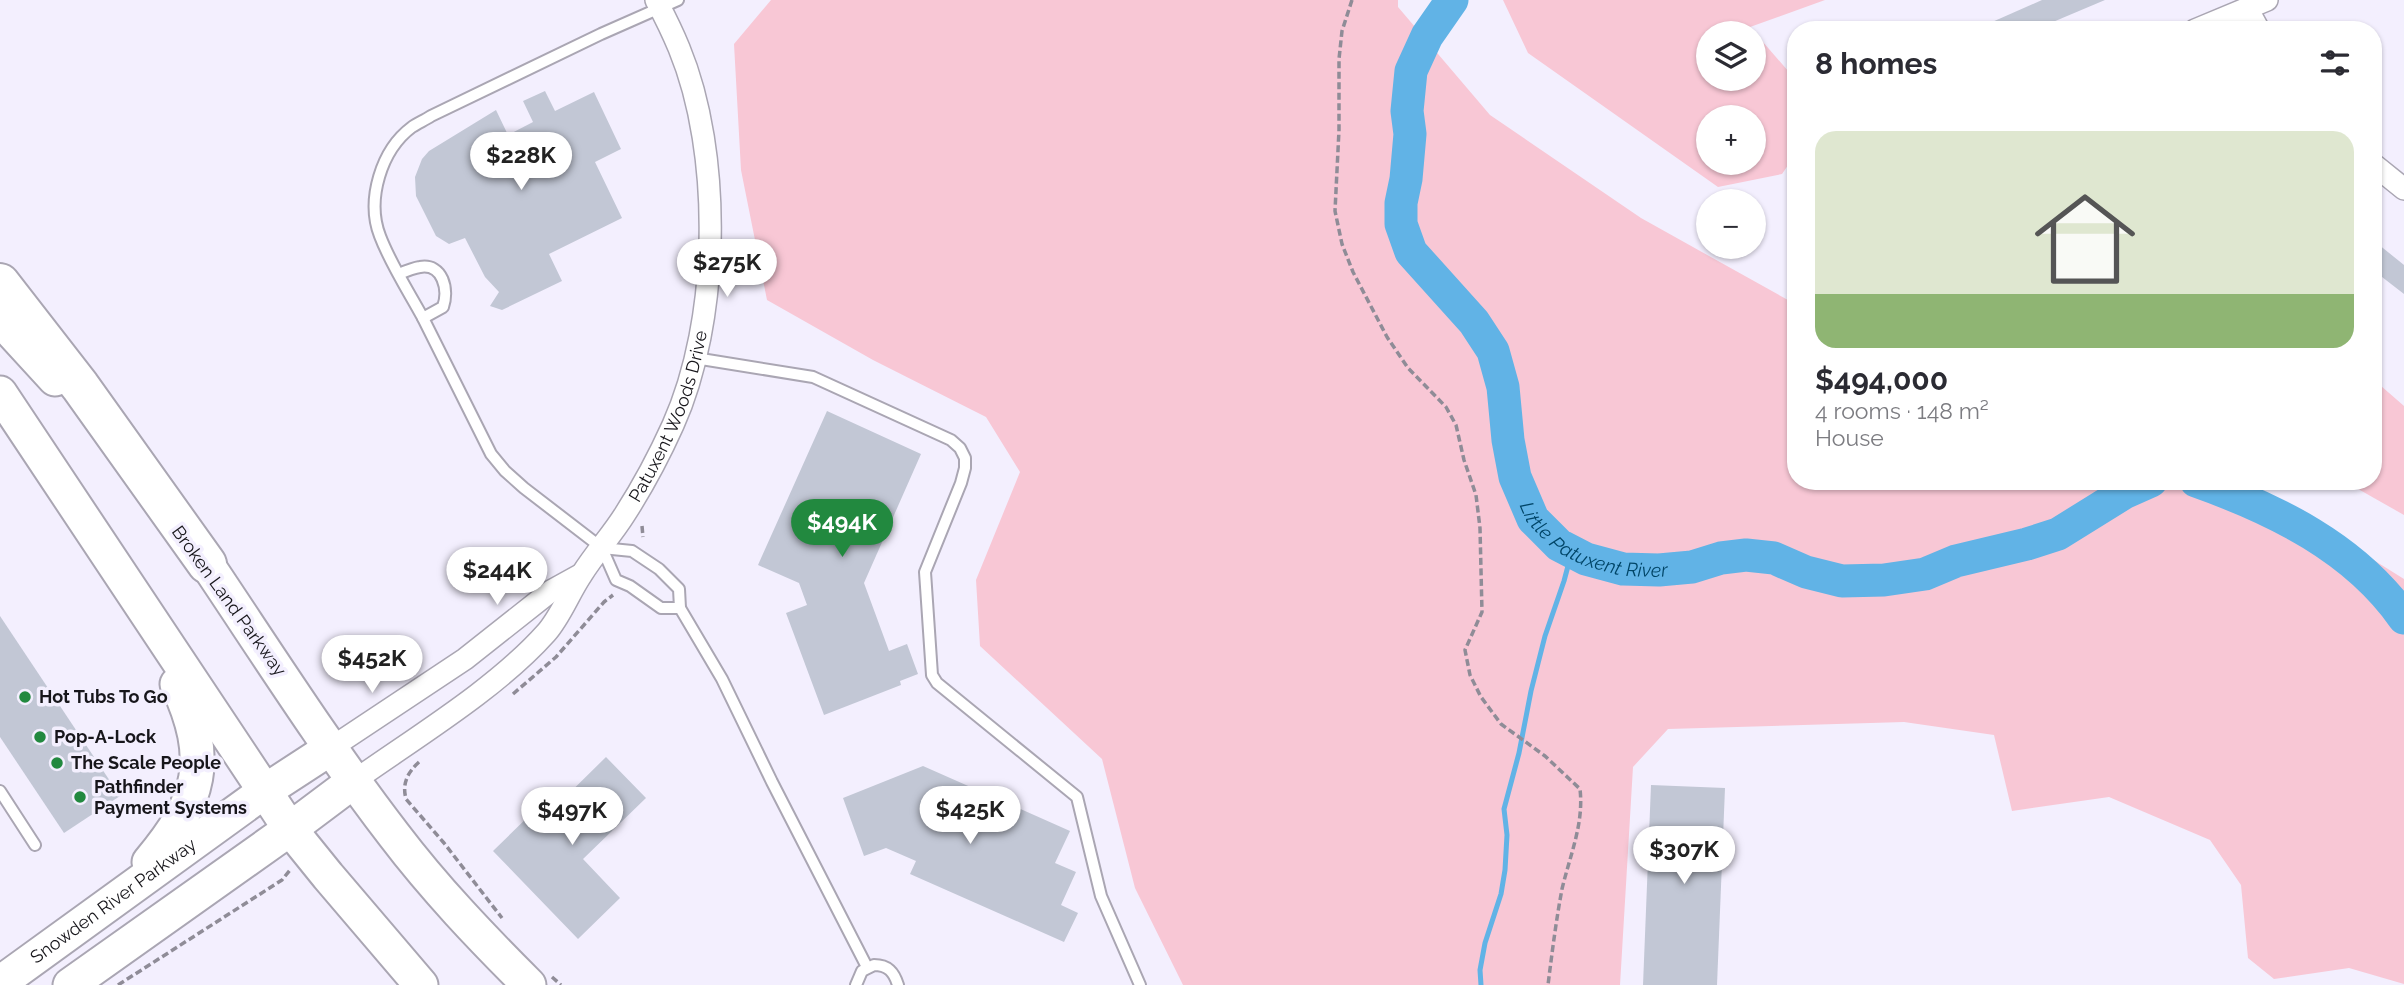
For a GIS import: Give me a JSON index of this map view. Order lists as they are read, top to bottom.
{
  "streets": {
    "main road": ["Broken Land Parkway", "Snowden River Parkway"],
    "street": ["Patuxent Woods Drive"]
  },
  "crossings": [
    ["Patuxent Woods Drive", "Broken Land Parkway"],
    ["Patuxent Woods Drive", "Snowden River Parkway"],
    ["Broken Land Parkway", "Snowden River Parkway"]
  ],
  "water": ["Little Patuxent River"],
  "places": [
    "Hot Tubs To Go",
    "Pop-A-Lock",
    "The Scale People",
    "Pathfinder Payment Systems"
  ],
  "page": {
    "map_buttons": ["+", "−"],
    "heading": "8 homes",
    "list": [
      {
        "name": "$494,000",
        "note": "4 rooms · 148 m² · House"
      }
    ],
    "price": [
      "$228K",
      "$275K",
      "$494K",
      "$244K",
      "$452K",
      "$425K",
      "$497K",
      "$307K"
    ]
  }
}
